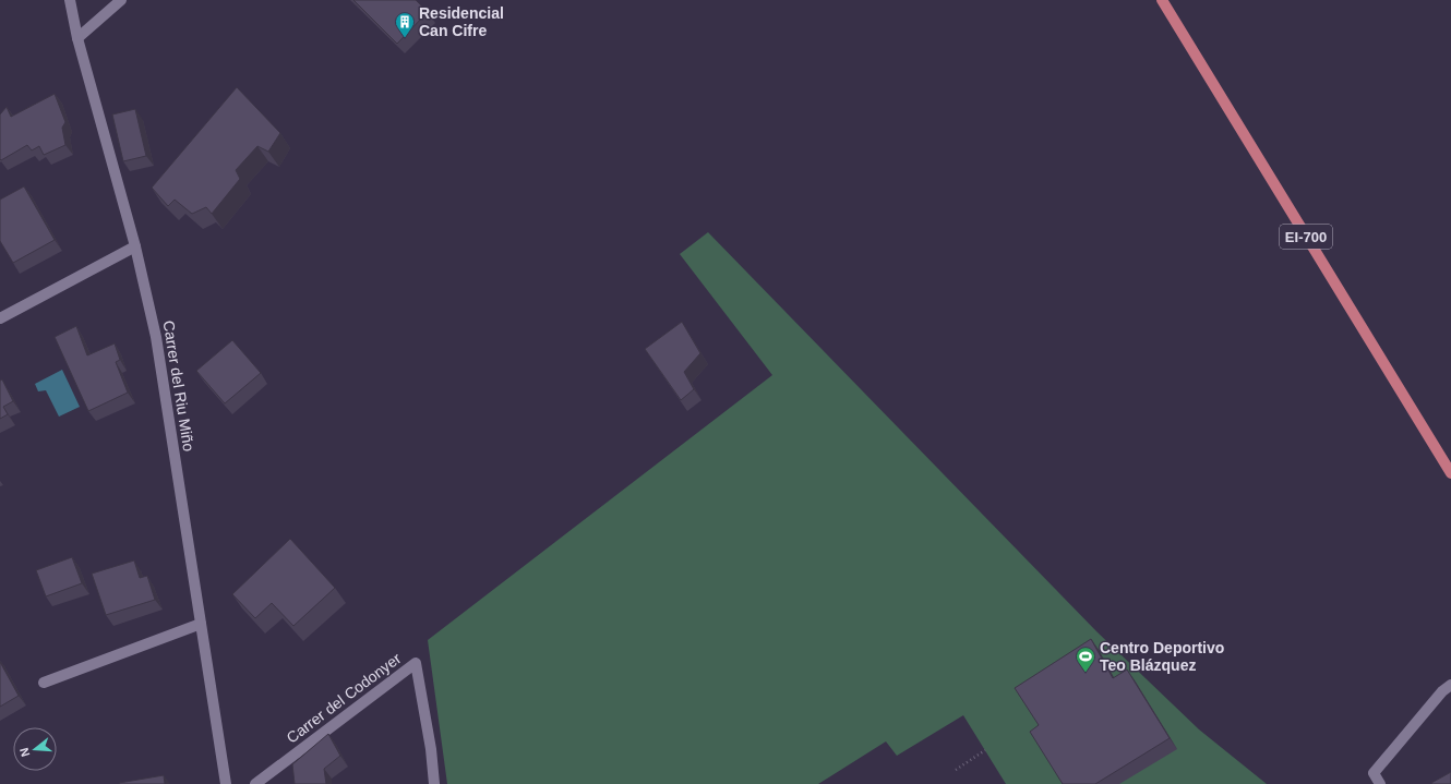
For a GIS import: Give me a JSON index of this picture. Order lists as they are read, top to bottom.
{
  "streets": {
    "main road": ["EI-700"],
    "street": ["Carrer del Riu Miño", "Carrer del Codonyer"]
  },
  "places": {
    "building": ["Residencial Can Cifre"],
    "sports": ["Centro Deportivo Teo Blázquez"]
  },
  "north": "left"
}
